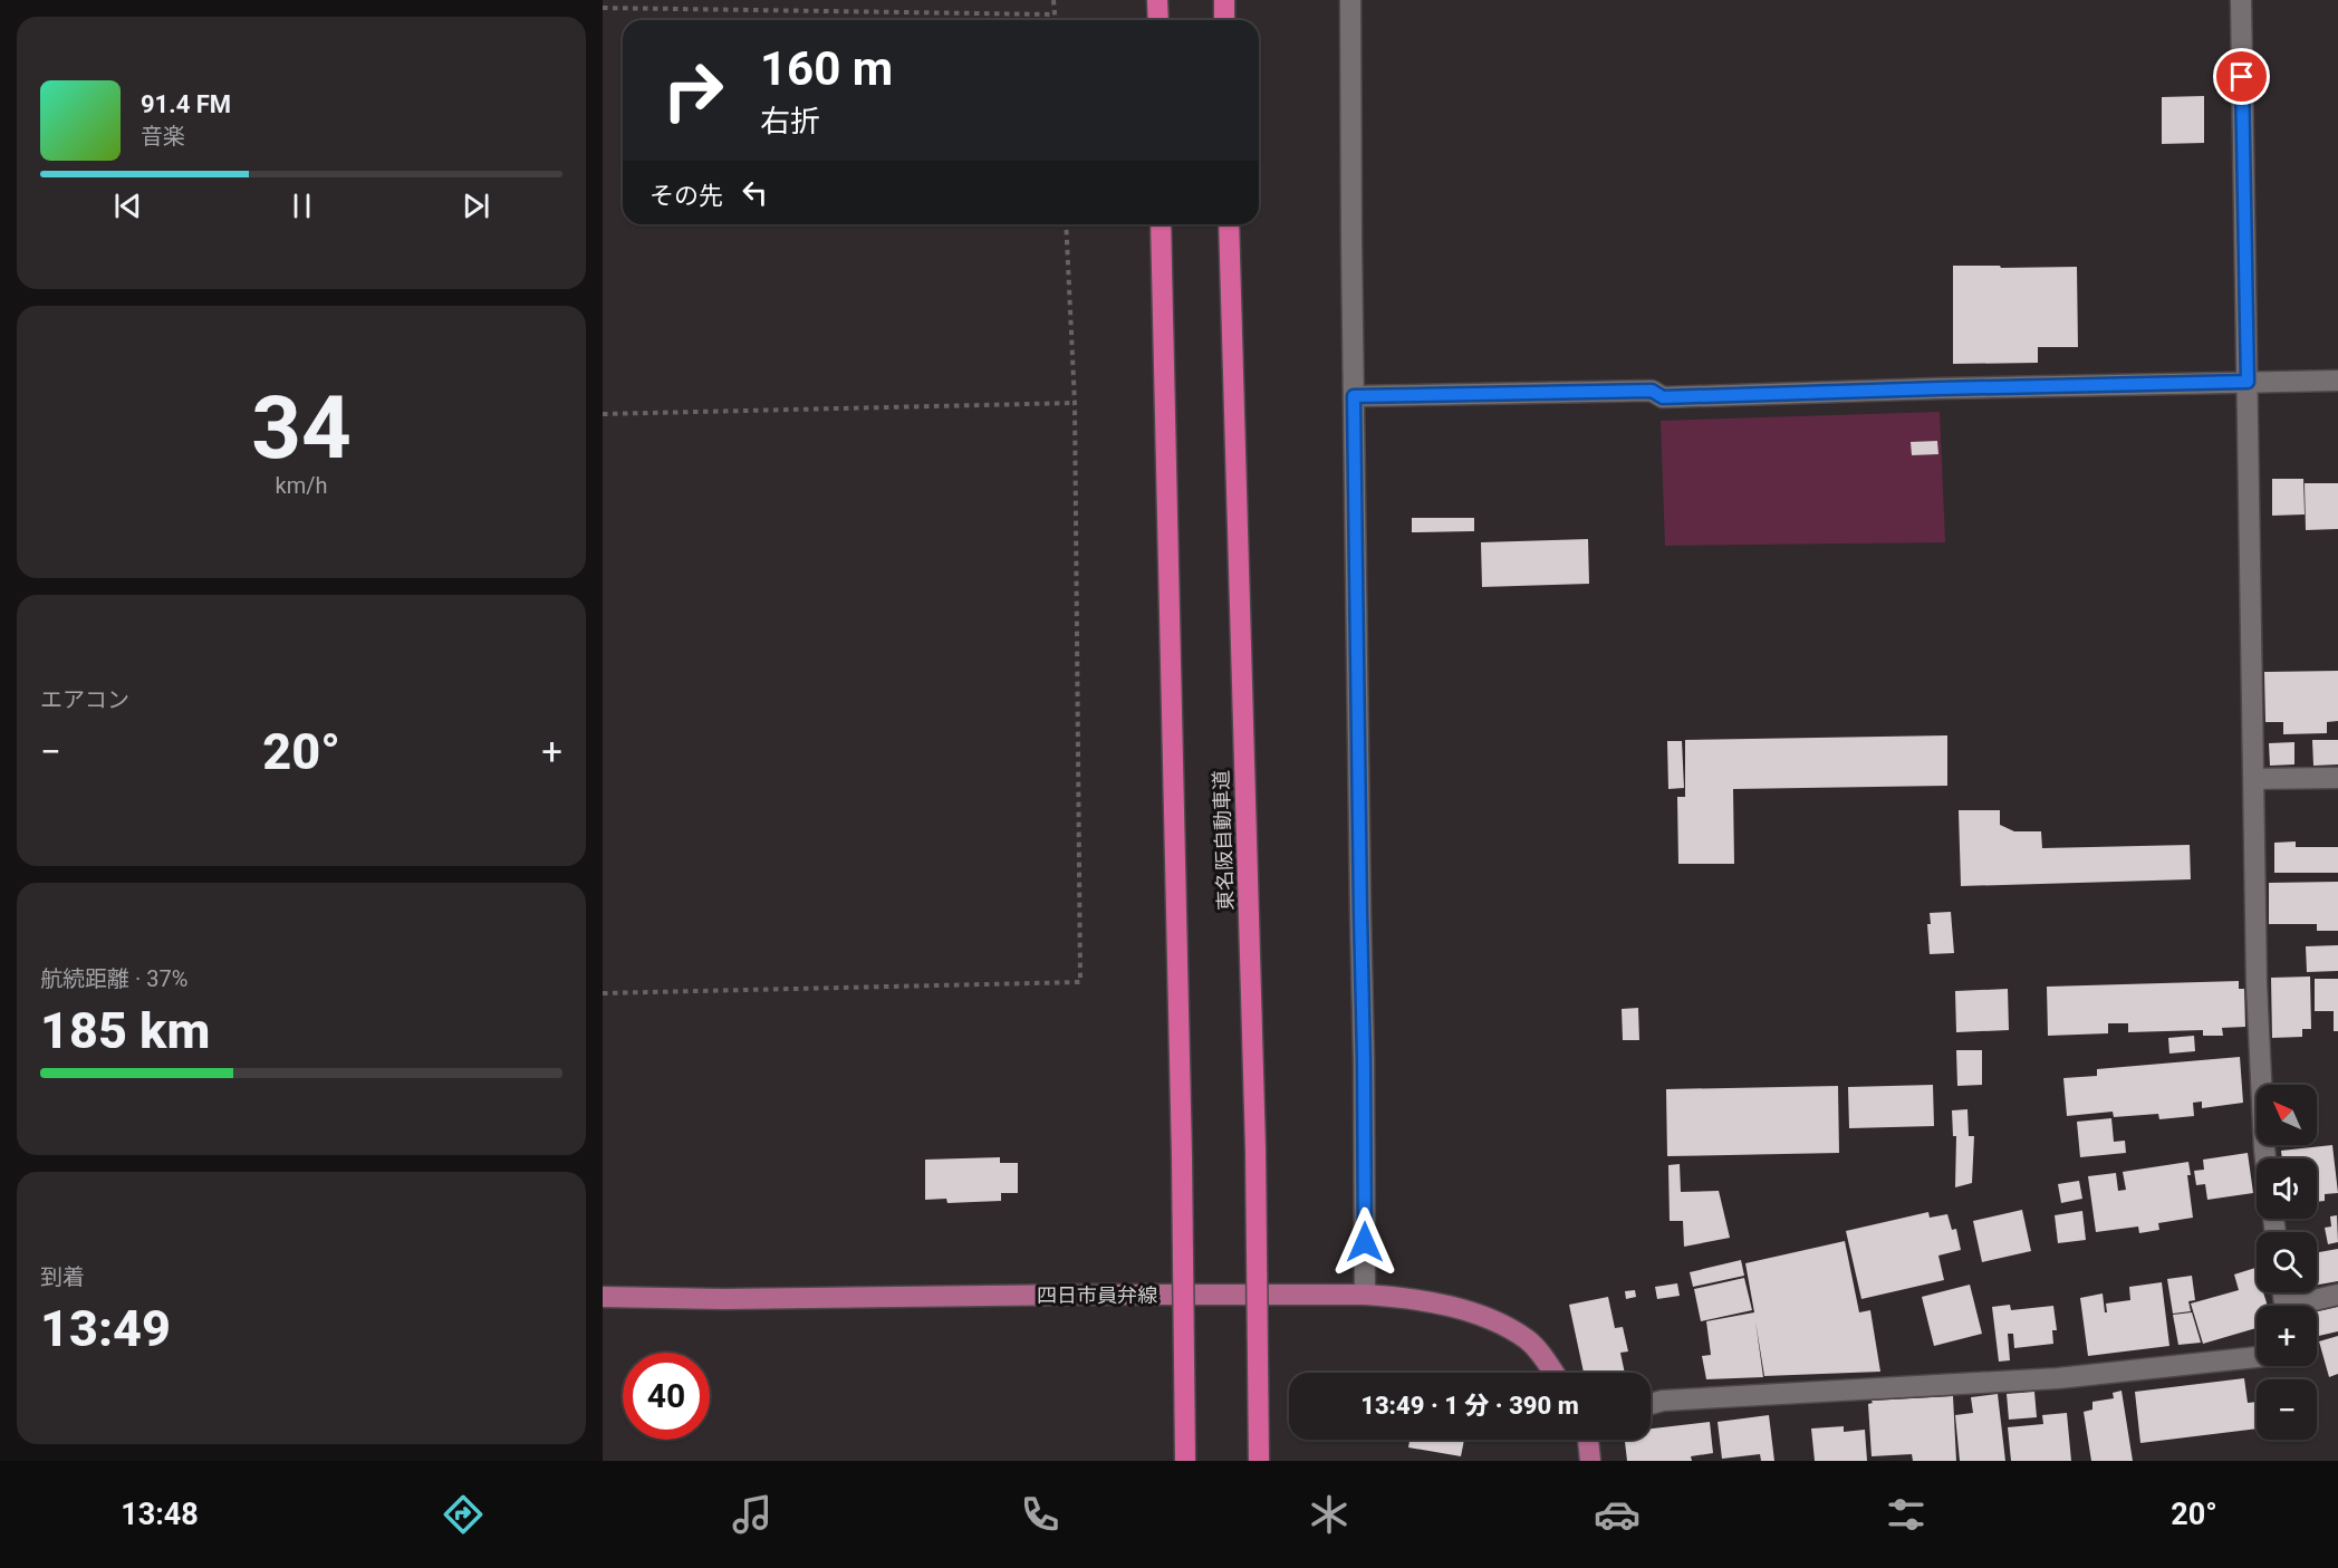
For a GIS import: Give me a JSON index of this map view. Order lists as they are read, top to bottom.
{
  "streets": {
    "highway": ["東名阪自動車道"],
    "main road": ["四日市員弁線"]
  },
  "north": "top left",
  "page": {
    "turn": ["160 m", "右折"],
    "song": ["91.4 FM", "音楽"],
    "then": "その先",
    "tile": [
      ["34", "km/h"],
      "エアコン",
      ["航続距離 · 37%", "185 km"],
      ["到着", "13:49"]
    ],
    "heat": ["−", "20°", "+"],
    "map_buttons": ["+", "−"],
    "limit": "40",
    "trip": "13:49 · 1 分 · 390 m",
    "tabs": ["13:48", "20°"]
  }
}
